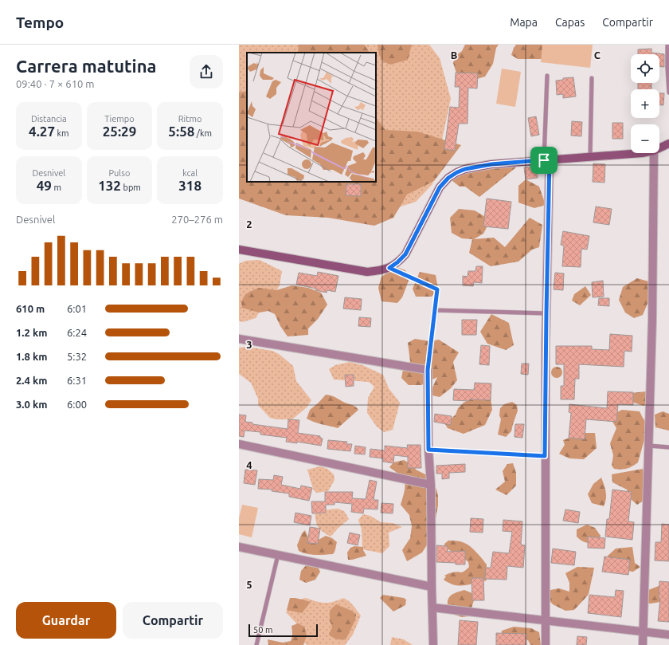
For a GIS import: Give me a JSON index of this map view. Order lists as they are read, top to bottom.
{
  "scale_bar": "50 m",
  "page": {
    "header": "Tempo",
    "nav": ["Mapa", "Capas", "Compartir"],
    "heading": ["Carrera matutina", "09:40 · 7 × 610 m"],
    "map_buttons": ["+", "−"],
    "stats": [
      ["Distancia", "4.27 km"],
      ["Tiempo", "25:29"],
      ["Ritmo", "5:58 /km"],
      ["Desnivel", "49 m"],
      ["Pulso", "132 bpm"],
      ["kcal", "318"]
    ],
    "chart": ["Desnivel", "270–276 m"],
    "list": [
      {
        "name": "610 m",
        "note": "6:01"
      },
      {
        "name": "1.2 km",
        "note": "6:24"
      },
      {
        "name": "1.8 km",
        "note": "5:32"
      },
      {
        "name": "2.4 km",
        "note": "6:31"
      },
      {
        "name": "3.0 km",
        "note": "6:00"
      }
    ],
    "buttons": ["Guardar", "Compartir"],
    "scale": "50 m"
  },
  "grid": {
    "columns": ["B", "C"],
    "rows": [
      "2",
      "3",
      "4",
      "5"
    ]
  }
}
